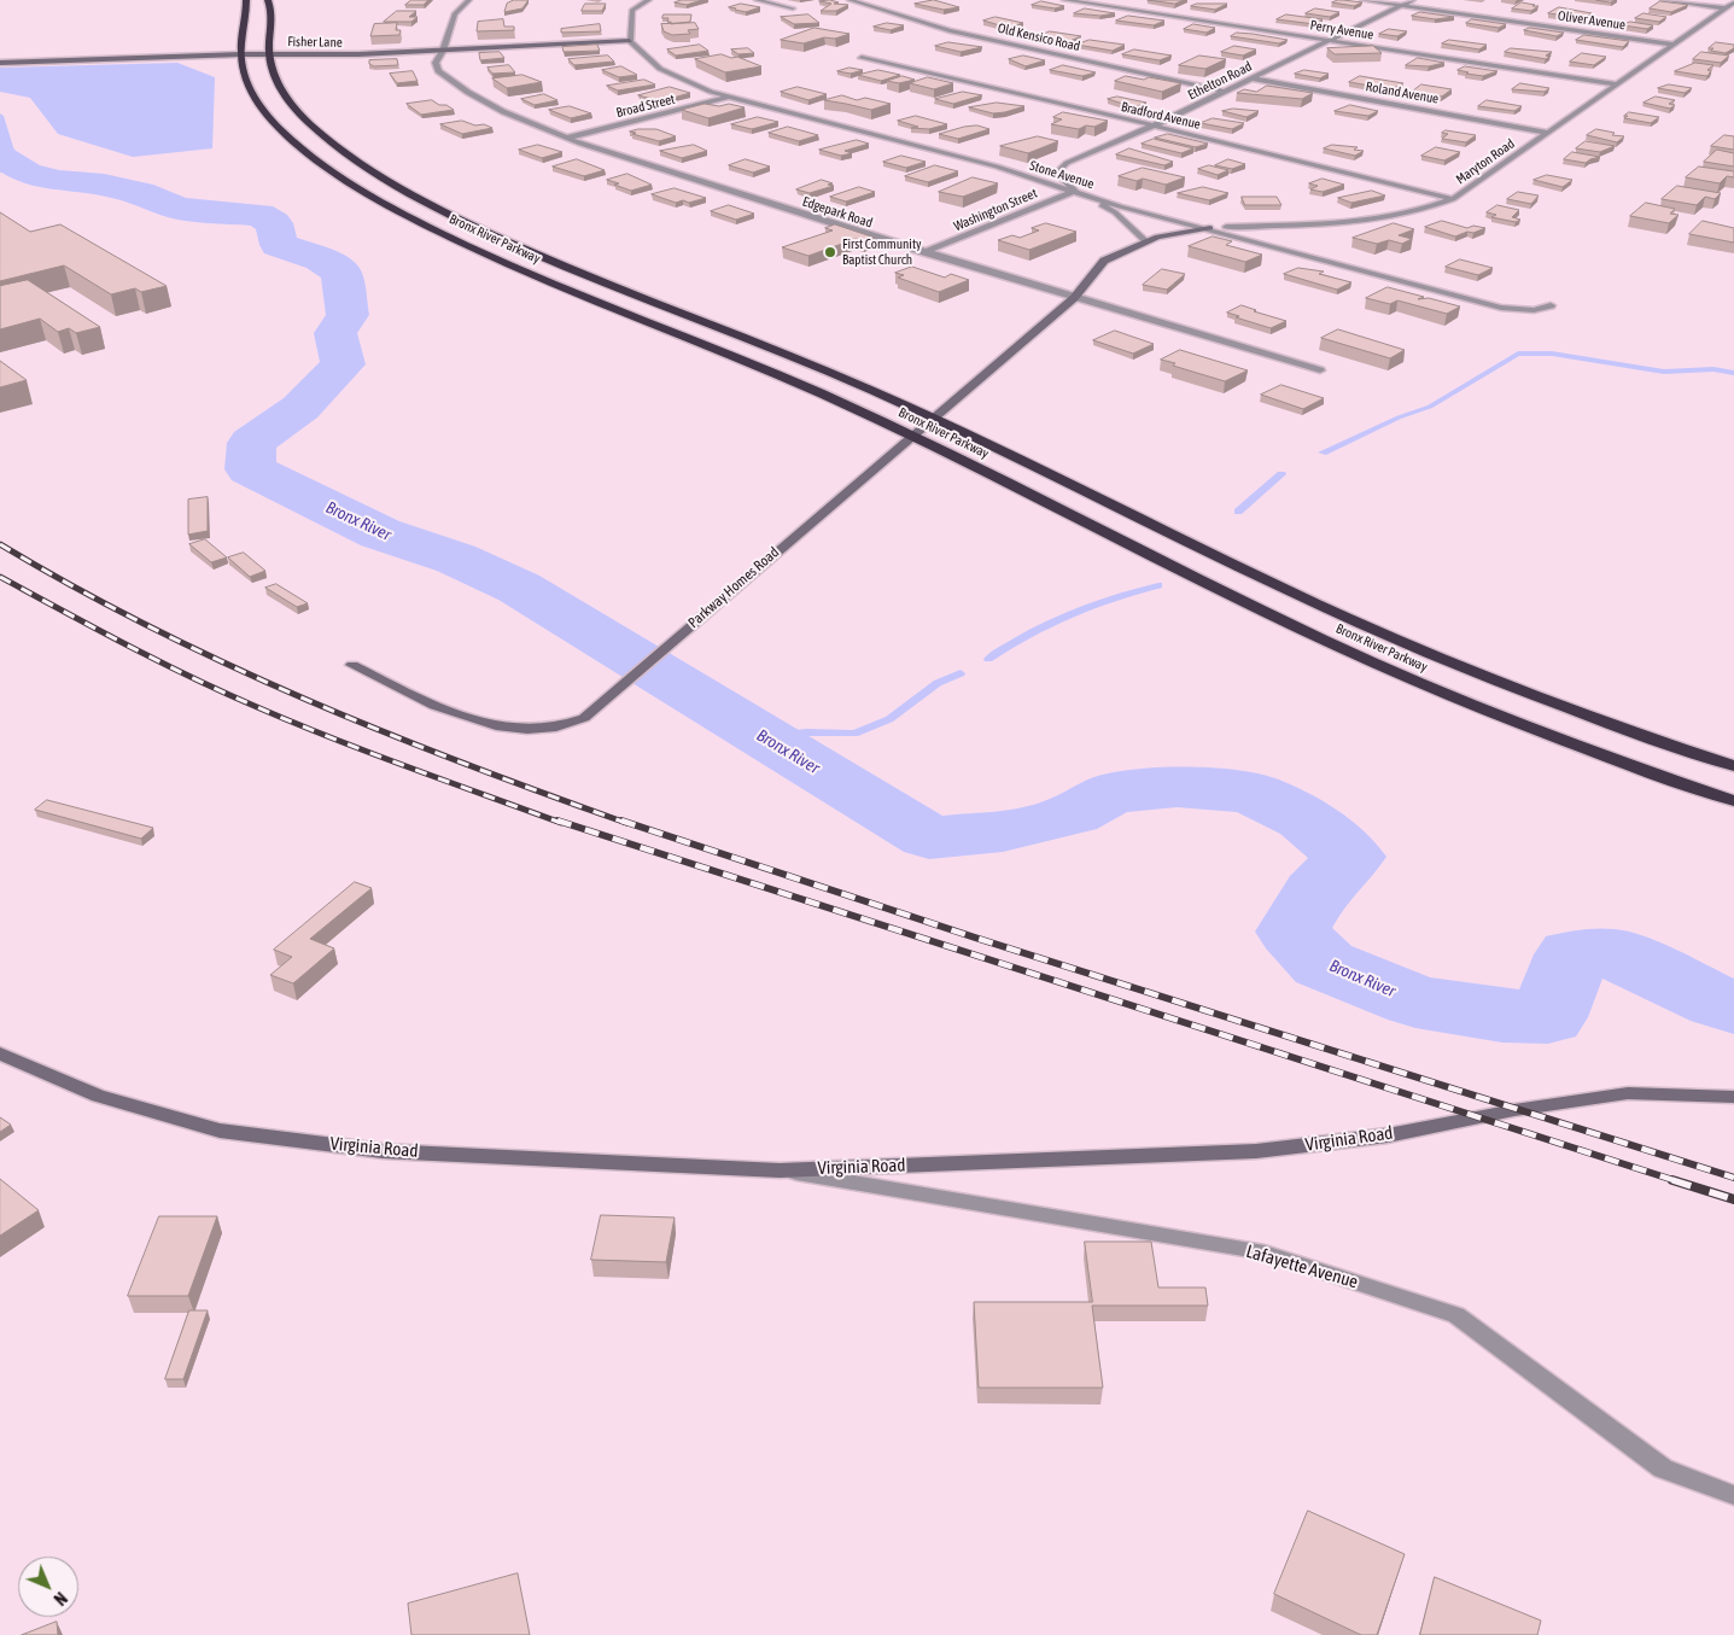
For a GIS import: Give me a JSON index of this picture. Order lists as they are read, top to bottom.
{
  "streets": {
    "highway": ["Bronx River Parkway"],
    "street": [
      "Oliver Avenue",
      "Perry Avenue",
      "Old Kensico Road",
      "Fisher Lane",
      "Ethelton Road",
      "Roland Avenue",
      "Broad Street",
      "Bradford Avenue",
      "Maryton Road",
      "Stone Avenue",
      "Washington Street",
      "Edgepark Road",
      "Parkway Homes Road",
      "Virginia Road",
      "Lafayette Avenue"
    ]
  },
  "crossings": [
    ["Oliver Avenue", "Ethelton Road"],
    ["Oliver Avenue", "Maryton Road"],
    ["Perry Avenue", "Ethelton Road"],
    ["Perry Avenue", "Maryton Road"],
    ["Old Kensico Road", "Ethelton Road"],
    ["Fisher Lane", "Stone Avenue"],
    ["Fisher Lane", "Edgepark Road"],
    ["Fisher Lane", "Bronx River Parkway"],
    ["Ethelton Road", "Roland Avenue"],
    ["Ethelton Road", "Bradford Avenue"],
    ["Ethelton Road", "Stone Avenue"],
    ["Ethelton Road", "Washington Street"],
    ["Roland Avenue", "Maryton Road"],
    ["Broad Street", "Stone Avenue"],
    ["Broad Street", "Edgepark Road"],
    ["Bradford Avenue", "Maryton Road"],
    ["Maryton Road", "Stone Avenue"],
    ["Maryton Road", "Parkway Homes Road"],
    ["Stone Avenue", "Washington Street"],
    ["Stone Avenue", "Parkway Homes Road"],
    ["Washington Street", "Edgepark Road"],
    ["Edgepark Road", "Parkway Homes Road"],
    ["Bronx River Parkway", "Parkway Homes Road"],
    ["Virginia Road", "Lafayette Avenue"]
  ],
  "water": ["Bronx River"],
  "places": ["First Community Baptist Church"],
  "north": "bottom right"
}
